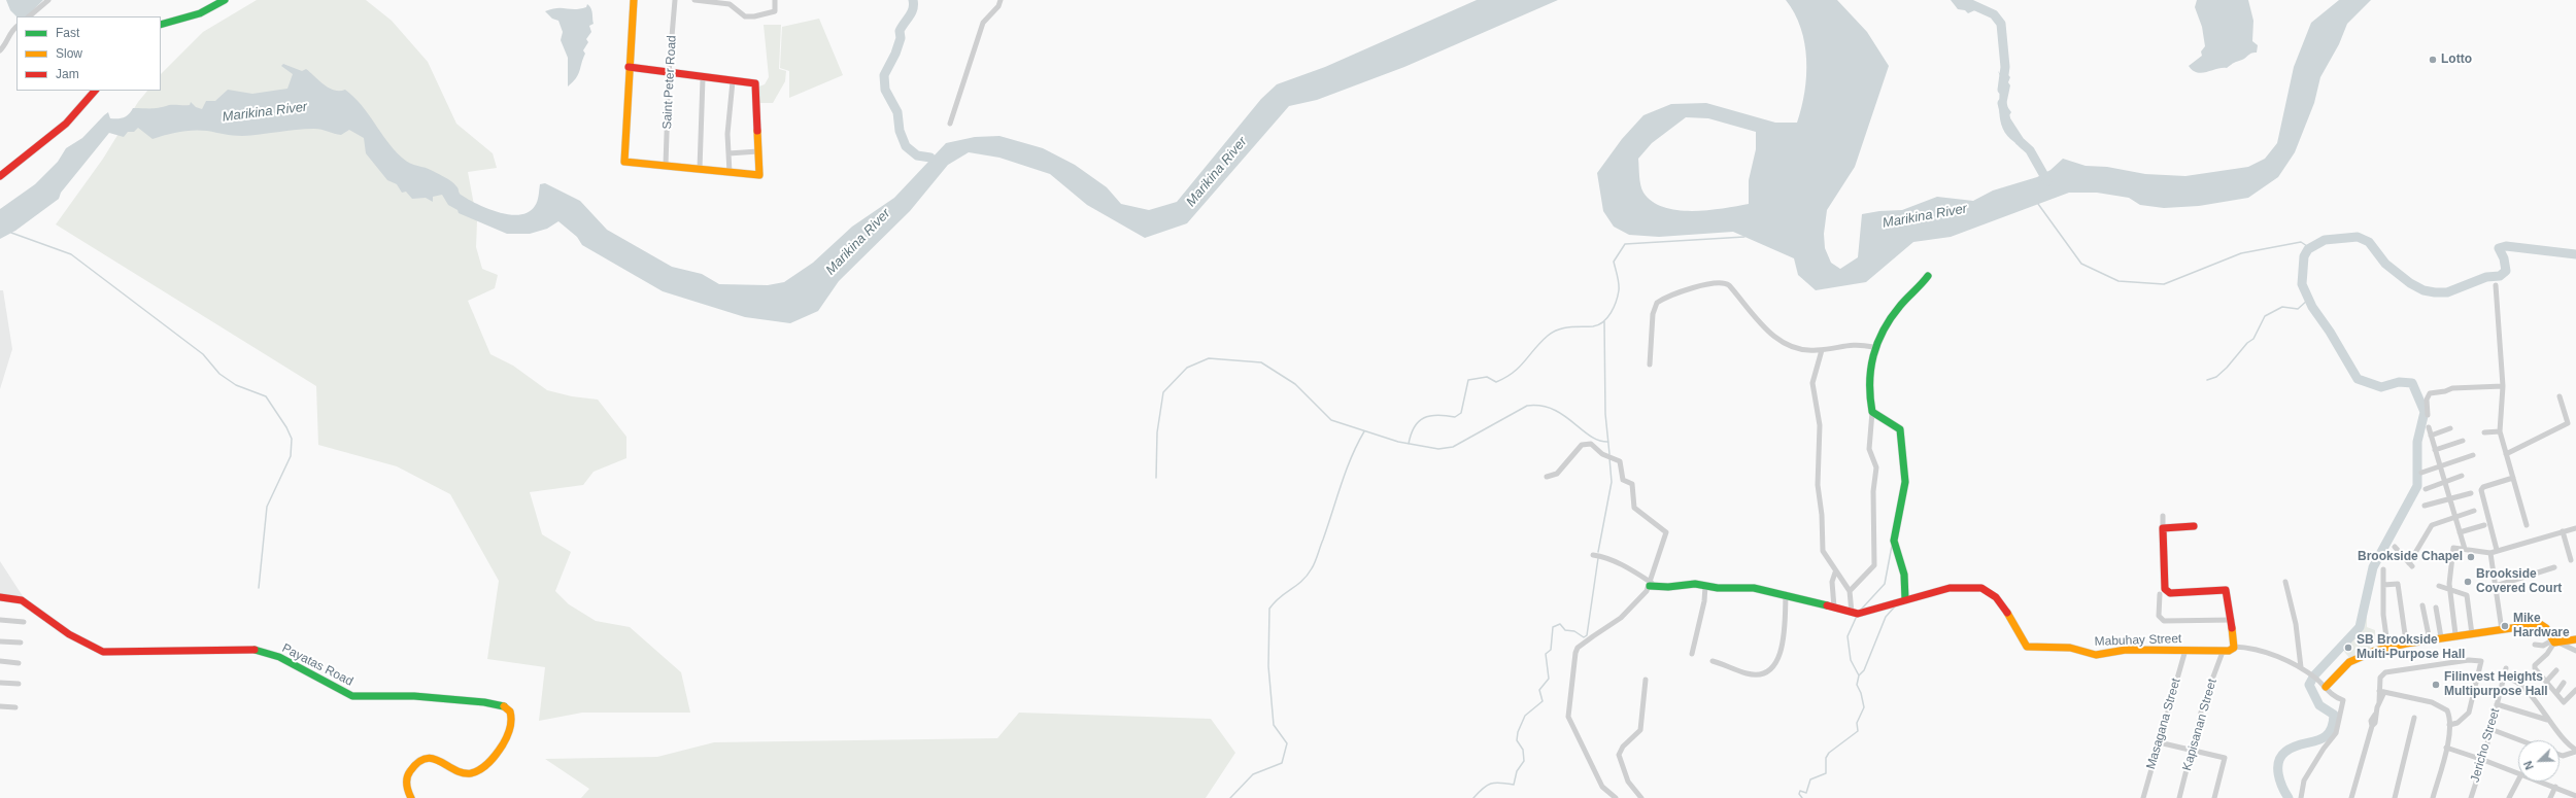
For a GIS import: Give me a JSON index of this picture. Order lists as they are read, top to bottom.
{
  "streets": {
    "street": [
      "Saint Peter Road",
      "Mabuhay Street",
      "Payatas Road",
      "Masagana Street",
      "Kapisanan Street",
      "Jericho Street"
    ]
  },
  "crossings": [
    ["Mabuhay Street", "Masagana Street"],
    ["Mabuhay Street", "Kapisanan Street"]
  ],
  "water": ["Marikina River"],
  "places": [
    "Lotto",
    "Brookside Chapel",
    "Brookside Covered Court",
    "Mike Hardware",
    "SB Brookside Multi-Purpose Hall",
    "Filinvest Heights Multipurpose Hall"
  ],
  "legend": ["Fast", "Slow", "Jam"],
  "north": "bottom left"
}
